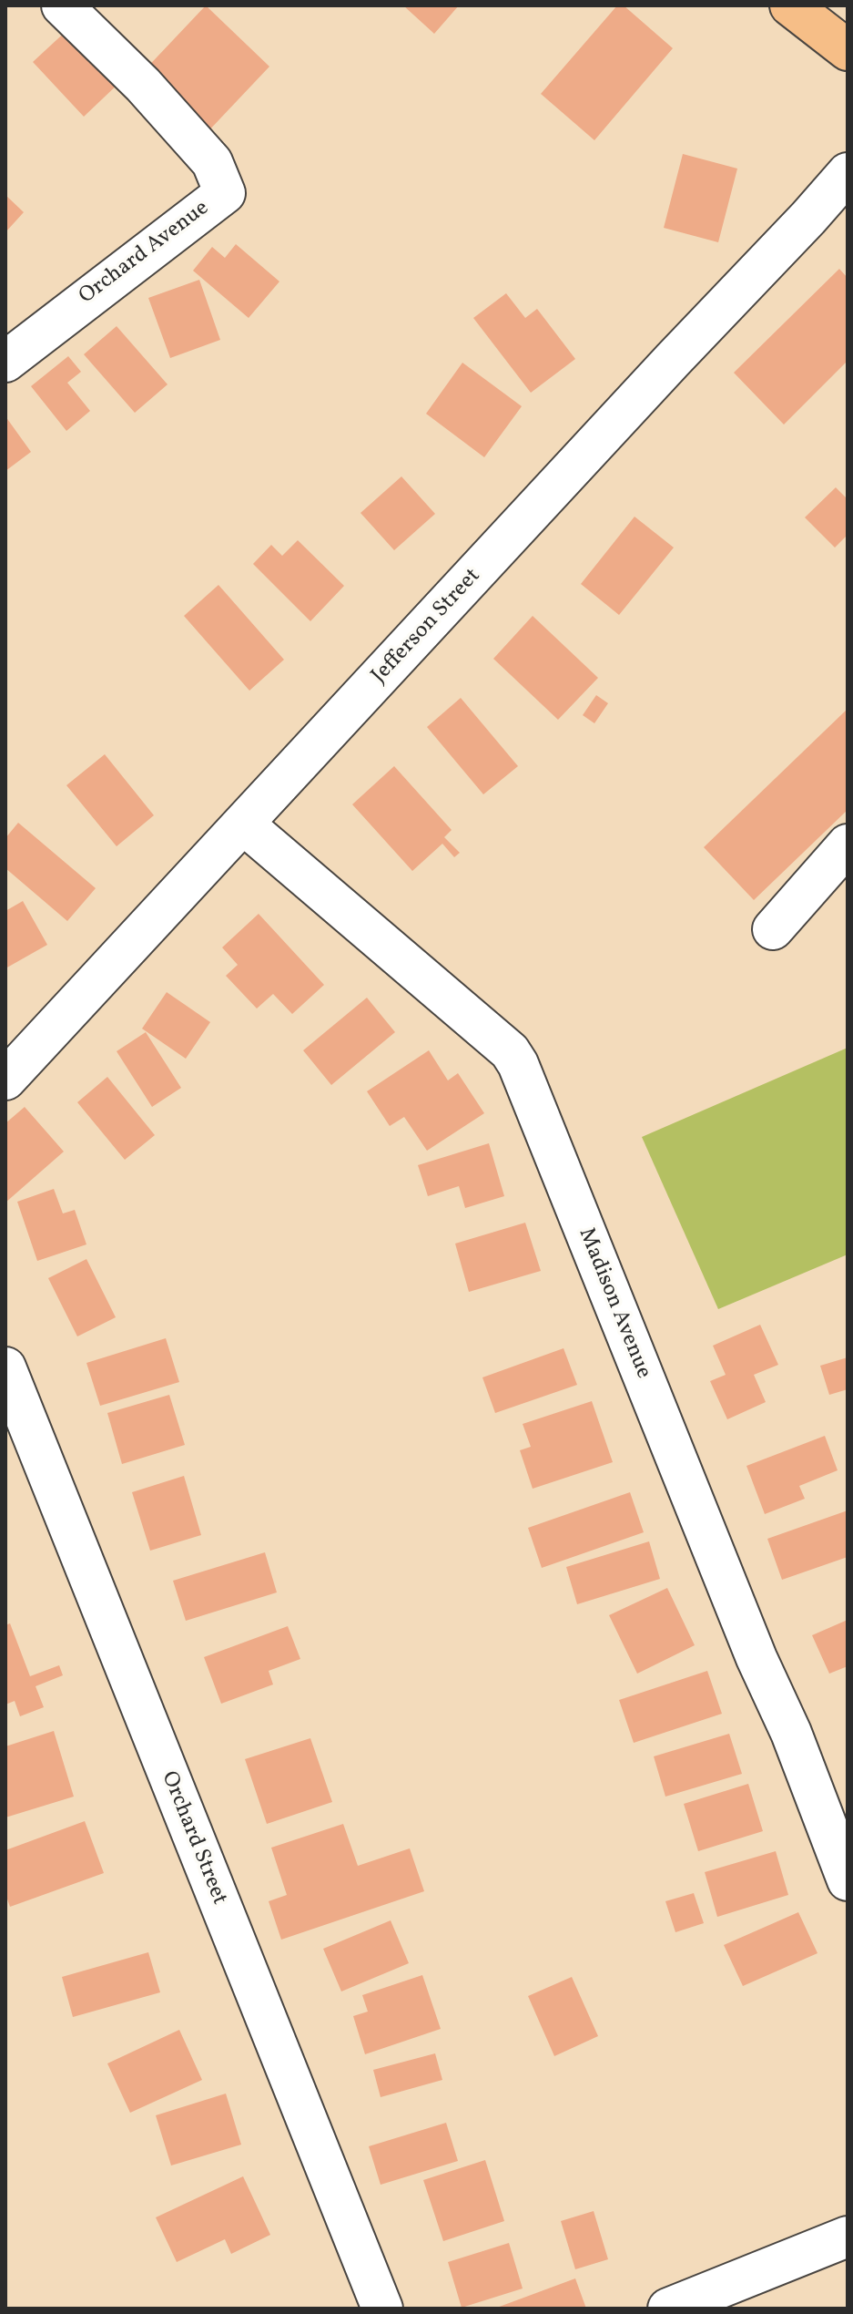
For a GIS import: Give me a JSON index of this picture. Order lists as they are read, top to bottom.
{
  "streets": {
    "street": [
      "Orchard Avenue",
      "Jefferson Street",
      "Madison Avenue",
      "Orchard Street"
    ]
  },
  "crossings": [
    ["Jefferson Street", "Madison Avenue"]
  ]
}
